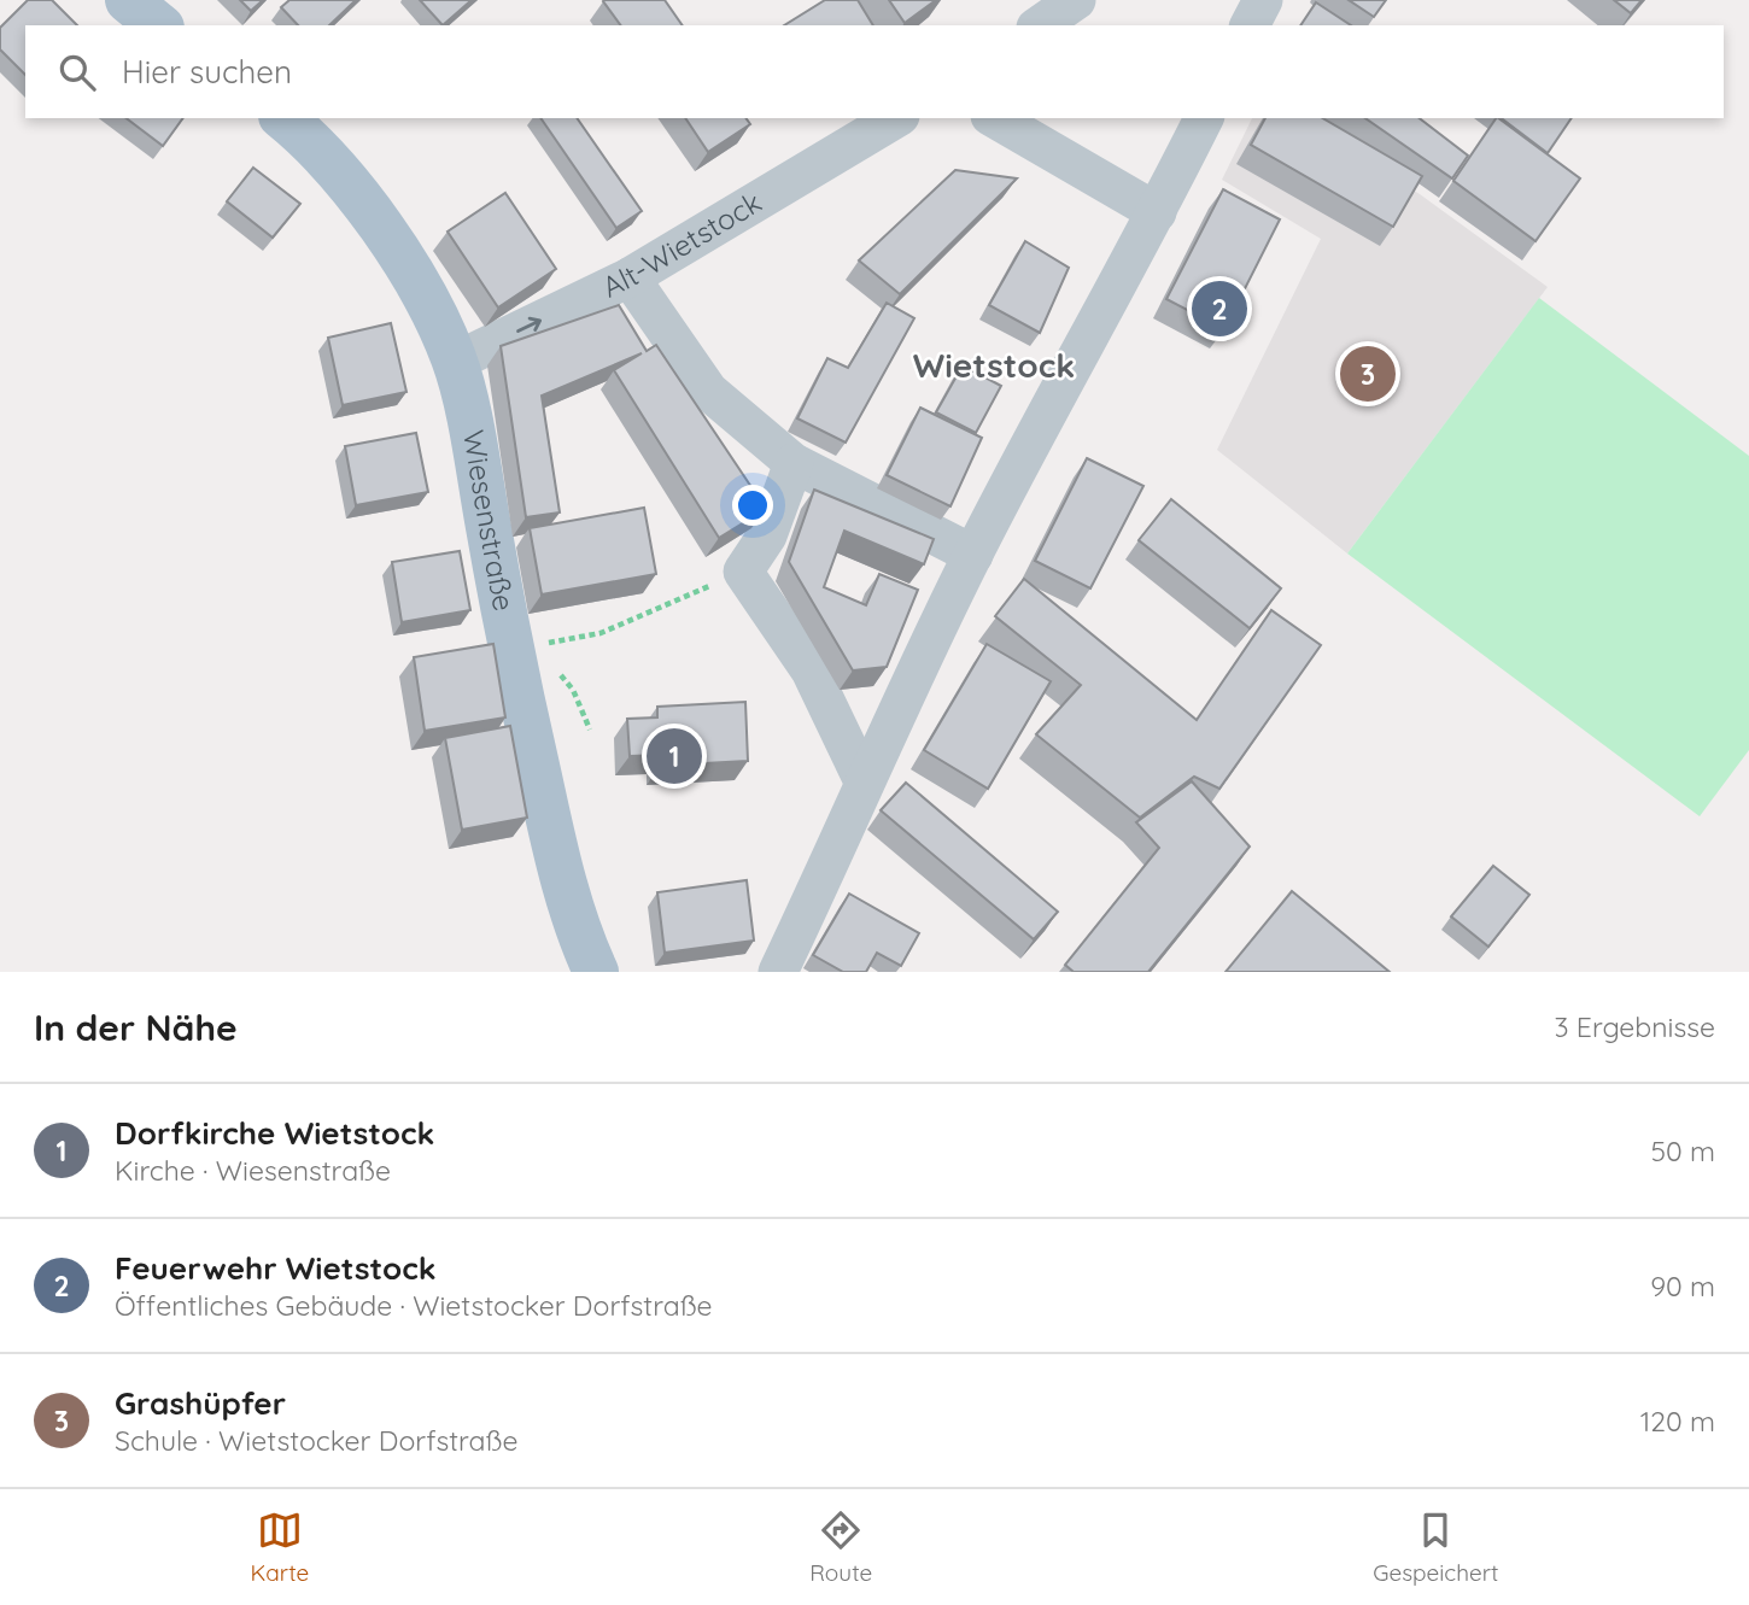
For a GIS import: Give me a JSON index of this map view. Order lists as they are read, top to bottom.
{
  "streets": {
    "main road": ["Wiesenstraße"],
    "street": ["Alt-Wietstock"]
  },
  "crossings": [
    ["Alt-Wietstock", "Wiesenstraße"]
  ],
  "one_way": ["Alt-Wietstock"],
  "districts": ["Wietstock"],
  "page": {
    "search": "Hier suchen",
    "pins": ["2", "3", "1"],
    "heading": ["In der Nähe", "3 Ergebnisse"],
    "list": [
      {
        "mark": "1",
        "name": "Dorfkirche Wietstock",
        "note": "Kirche · Wiesenstraße",
        "value": "50 m"
      },
      {
        "mark": "2",
        "name": "Feuerwehr Wietstock",
        "note": "Öffentliches Gebäude · Wietstocker Dorfstraße",
        "value": "90 m"
      },
      {
        "mark": "3",
        "name": "Grashüpfer",
        "note": "Schule · Wietstocker Dorfstraße",
        "value": "120 m"
      }
    ],
    "nav": ["Karte", "Route", "Gespeichert"]
  }
}
